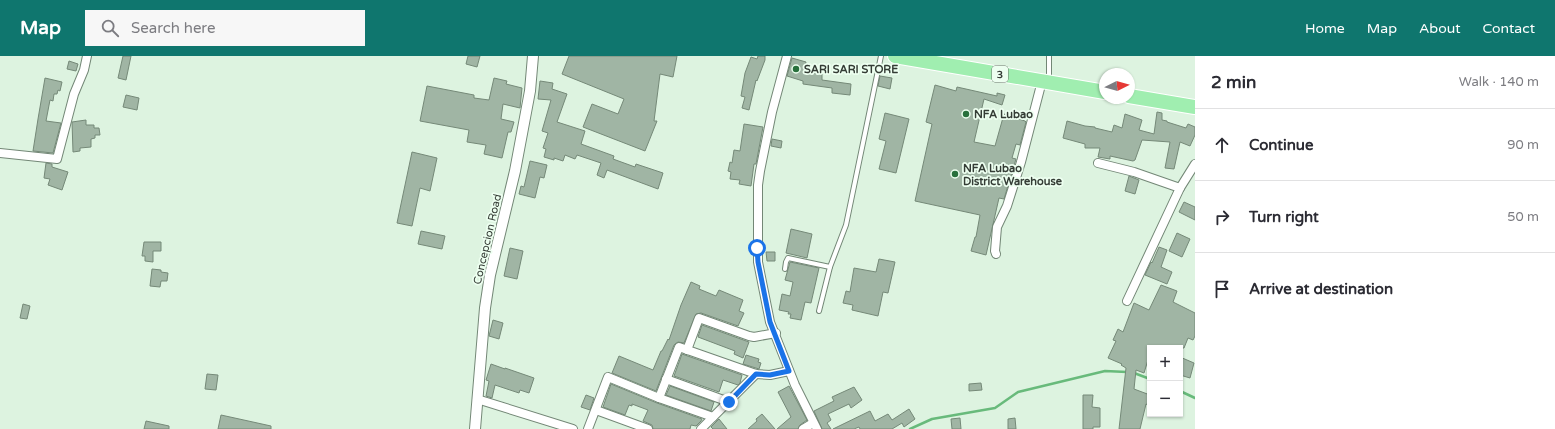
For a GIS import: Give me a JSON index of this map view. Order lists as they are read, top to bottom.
{
  "streets": {
    "highway": ["3"],
    "street": ["Concepcion Road"]
  },
  "places": ["SARI SARI STORE", "NFA Lubao", "NFA Lubao District Warehouse"],
  "north": "right",
  "page": {
    "header": "Map",
    "search": "Search here",
    "nav": [
      "Home",
      "Map",
      "About",
      "Contact"
    ],
    "heading": ["2 min", "Walk · 140 m"],
    "list": [
      ["Continue", "90 m"],
      ["Turn right", "50 m"],
      "Arrive at destination"
    ],
    "map_buttons": ["+", "−"]
  }
}
